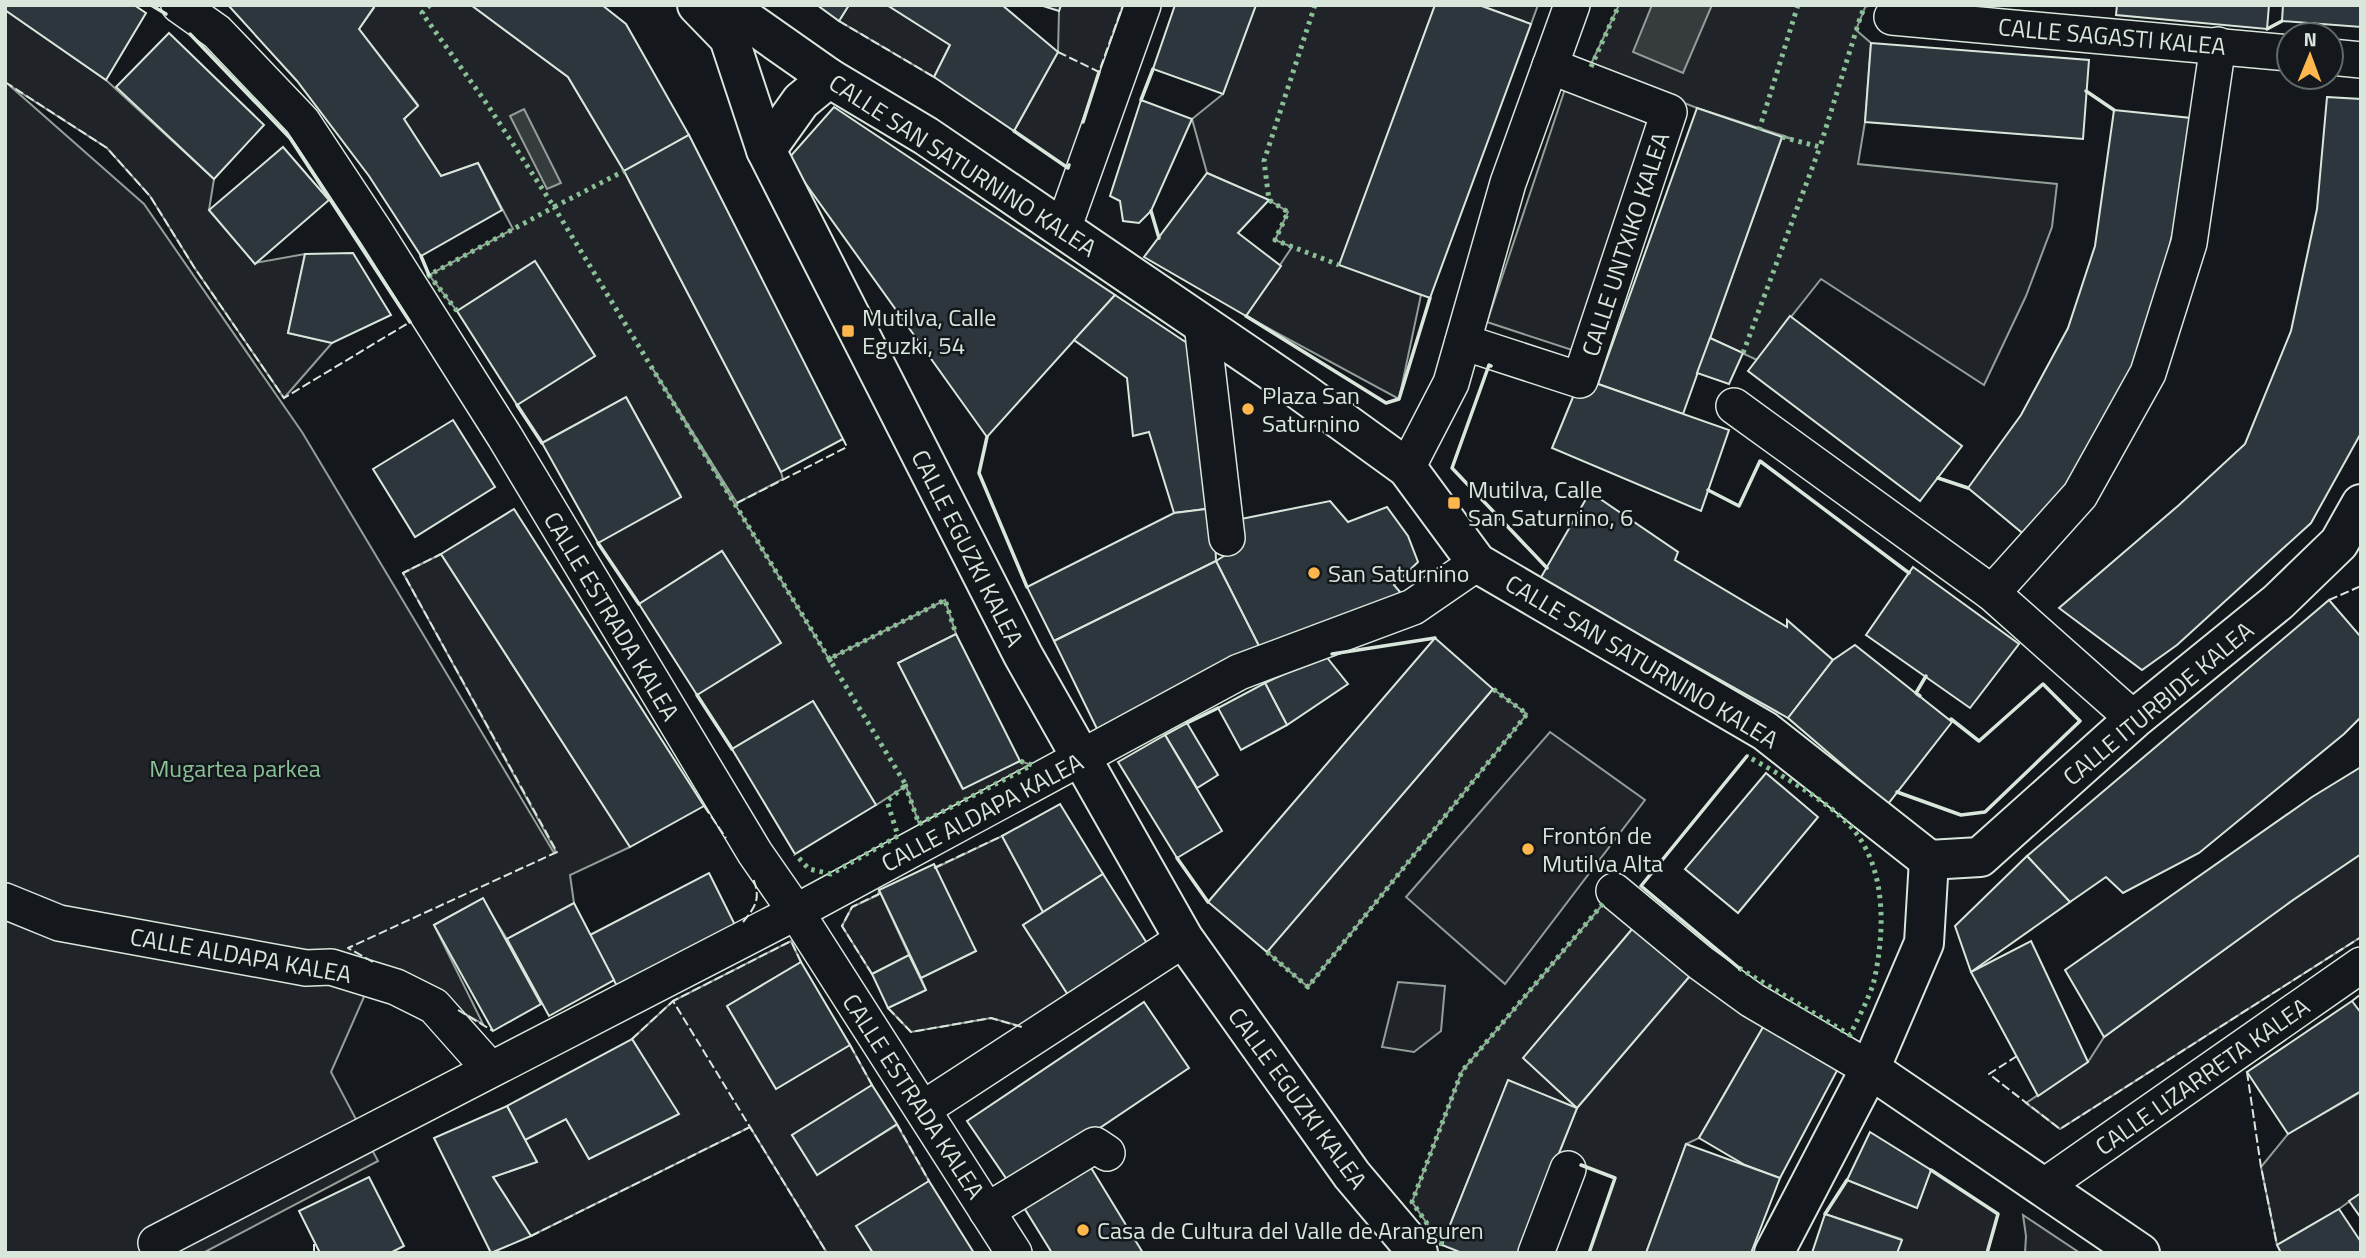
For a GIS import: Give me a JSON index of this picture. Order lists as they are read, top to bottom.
{
  "streets": {
    "street": [
      "CALLE SAGASTI KALEA",
      "CALLE SAN SATURNINO KALEA",
      "CALLE UNTXIKO KALEA",
      "CALLE EGUZKI KALEA",
      "CALLE ESTRADA KALEA",
      "CALLE ITURBIDE KALEA",
      "CALLE ALDAPA KALEA",
      "CALLE LIZARRETA KALEA"
    ]
  },
  "crossings": [
    ["CALLE SAN SATURNINO KALEA", "CALLE ITURBIDE KALEA"],
    ["CALLE SAN SATURNINO KALEA", "CALLE ALDAPA KALEA"],
    ["CALLE EGUZKI KALEA", "CALLE ALDAPA KALEA"],
    ["CALLE ESTRADA KALEA", "CALLE ALDAPA KALEA"]
  ],
  "parks": ["Mugartea parkea"],
  "places": {
    "transit": ["Mutilva, Calle Eguzki, 54", "Mutilva, Calle San Saturnino, 6"],
    "other": [
      "Plaza San Saturnino",
      "San Saturnino",
      "Frontón de Mutilva Alta",
      "Casa de Cultura del Valle de Aranguren"
    ]
  },
  "north": "top"
}
